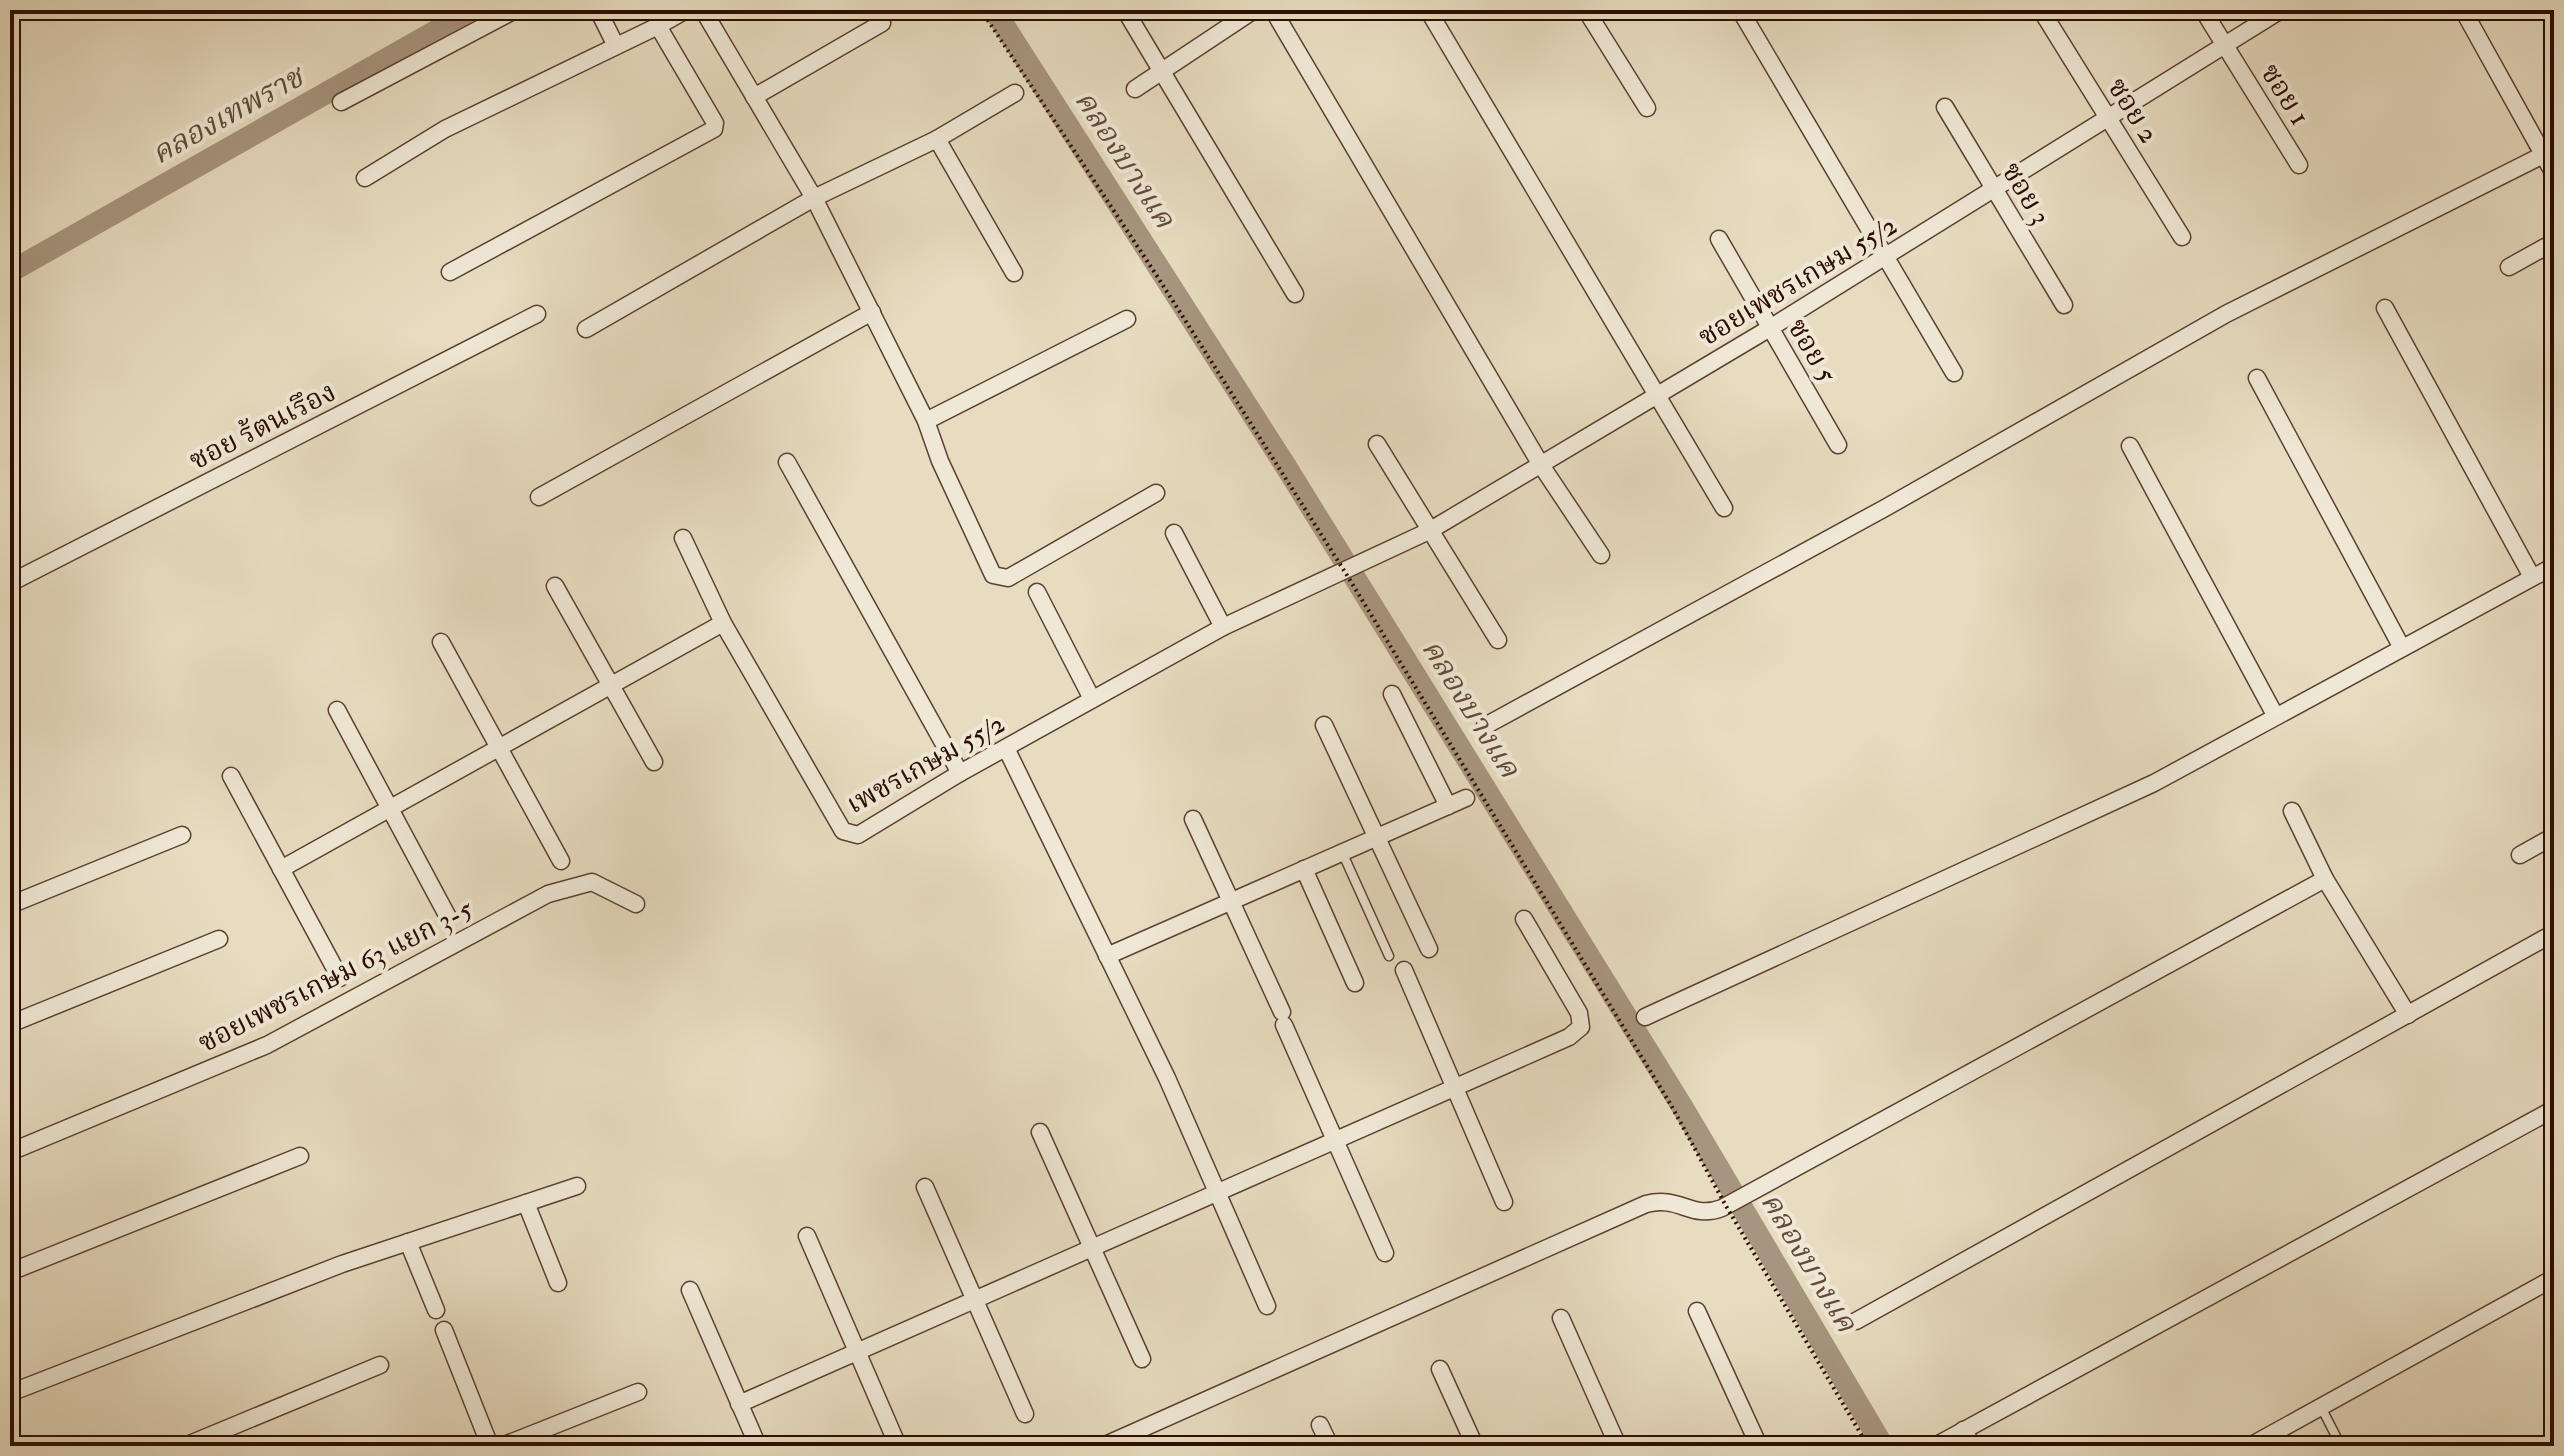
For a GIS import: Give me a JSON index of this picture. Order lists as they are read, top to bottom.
{
  "streets": {
    "street": [
      "ซอย 1",
      "ซอย 2",
      "ซอย 3",
      "ซอยเพชรเกษม 55/2",
      "ซอย 5",
      "ซอย ร้ตนเรึอง",
      "เพชรเกษม 55/2",
      "ซอยเพชรเกษม 63 แยก 3-5"
    ]
  },
  "crossings": [
    ["ซอย 1", "ซอยเพชรเกษม 55/2"],
    ["ซอย 2", "ซอยเพชรเกษม 55/2"],
    ["ซอย 3", "ซอยเพชรเกษม 55/2"],
    ["ซอยเพชรเกษม 55/2", "ซอย 5"],
    ["ซอยเพชรเกษม 55/2", "เพชรเกษม 55/2"]
  ],
  "water": ["คลองเทพราช", "คลองบางแค"]
}
